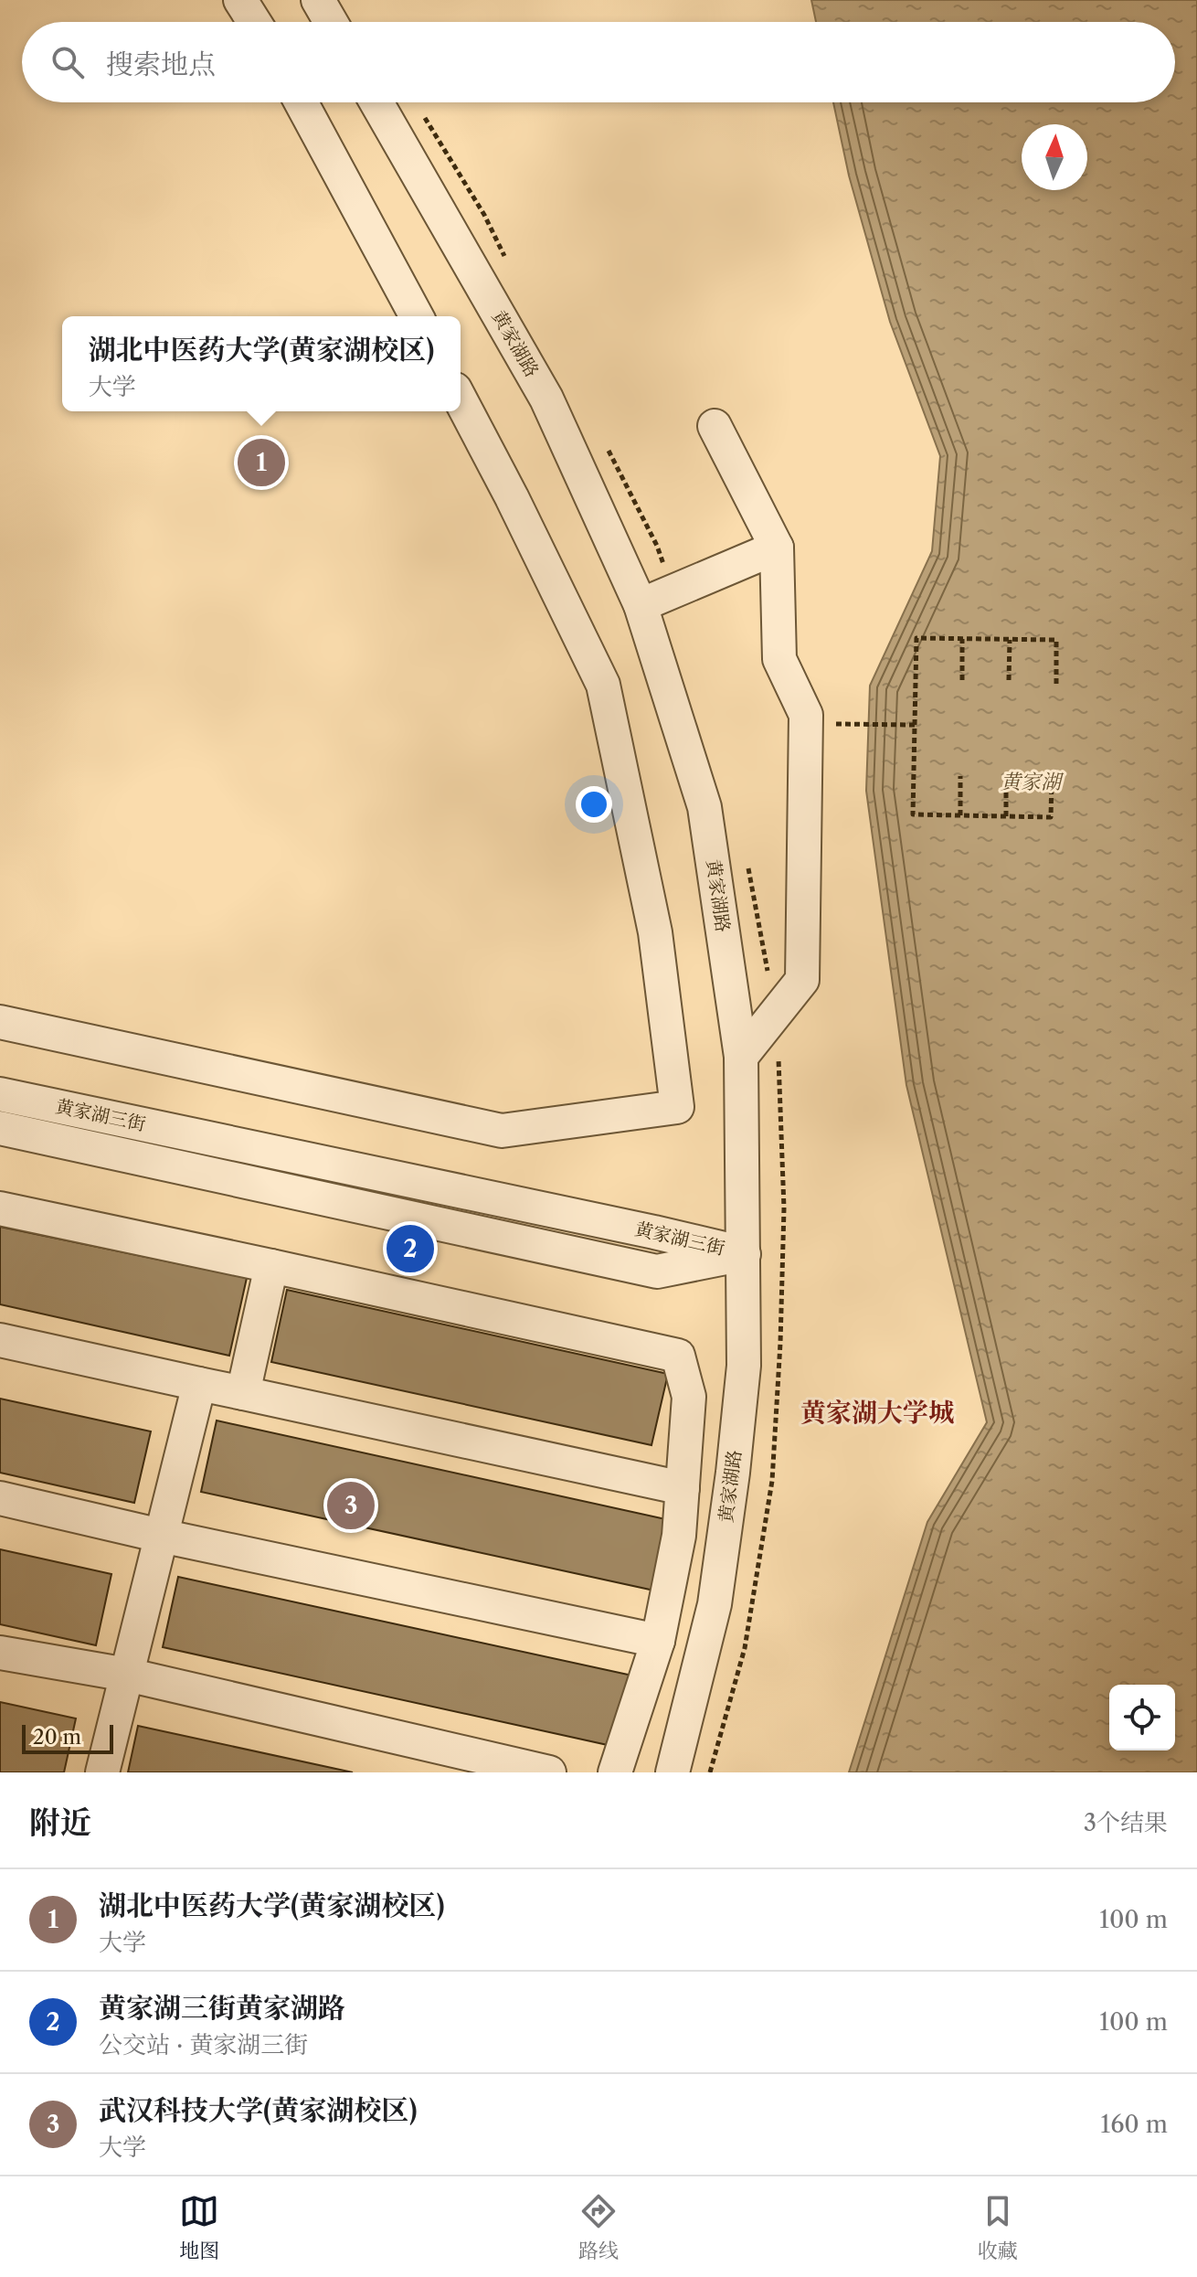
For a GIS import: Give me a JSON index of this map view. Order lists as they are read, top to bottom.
{
  "streets": {
    "street": ["黄家湖路", "黄家湖三街"]
  },
  "crossings": [
    ["黄家湖路", "黄家湖三街"]
  ],
  "districts": ["黄家湖大学城"],
  "water": ["黄家湖"],
  "scale_bar": "20 m",
  "north": "top",
  "page": {
    "search": "搜索地点",
    "popup": ["湖北中医药大学(黄家湖校区)", "大学"],
    "pins": ["1", "2", "3"],
    "scale": "20 m",
    "heading": ["附近", "3个结果"],
    "list": [
      {
        "mark": "1",
        "name": "湖北中医药大学(黄家湖校区)",
        "note": "大学",
        "value": "100 m"
      },
      {
        "mark": "2",
        "name": "黄家湖三街黄家湖路",
        "note": "公交站 · 黄家湖三街",
        "value": "100 m"
      },
      {
        "mark": "3",
        "name": "武汉科技大学(黄家湖校区)",
        "note": "大学",
        "value": "160 m"
      }
    ],
    "nav": ["地图", "路线", "收藏"]
  }
}
